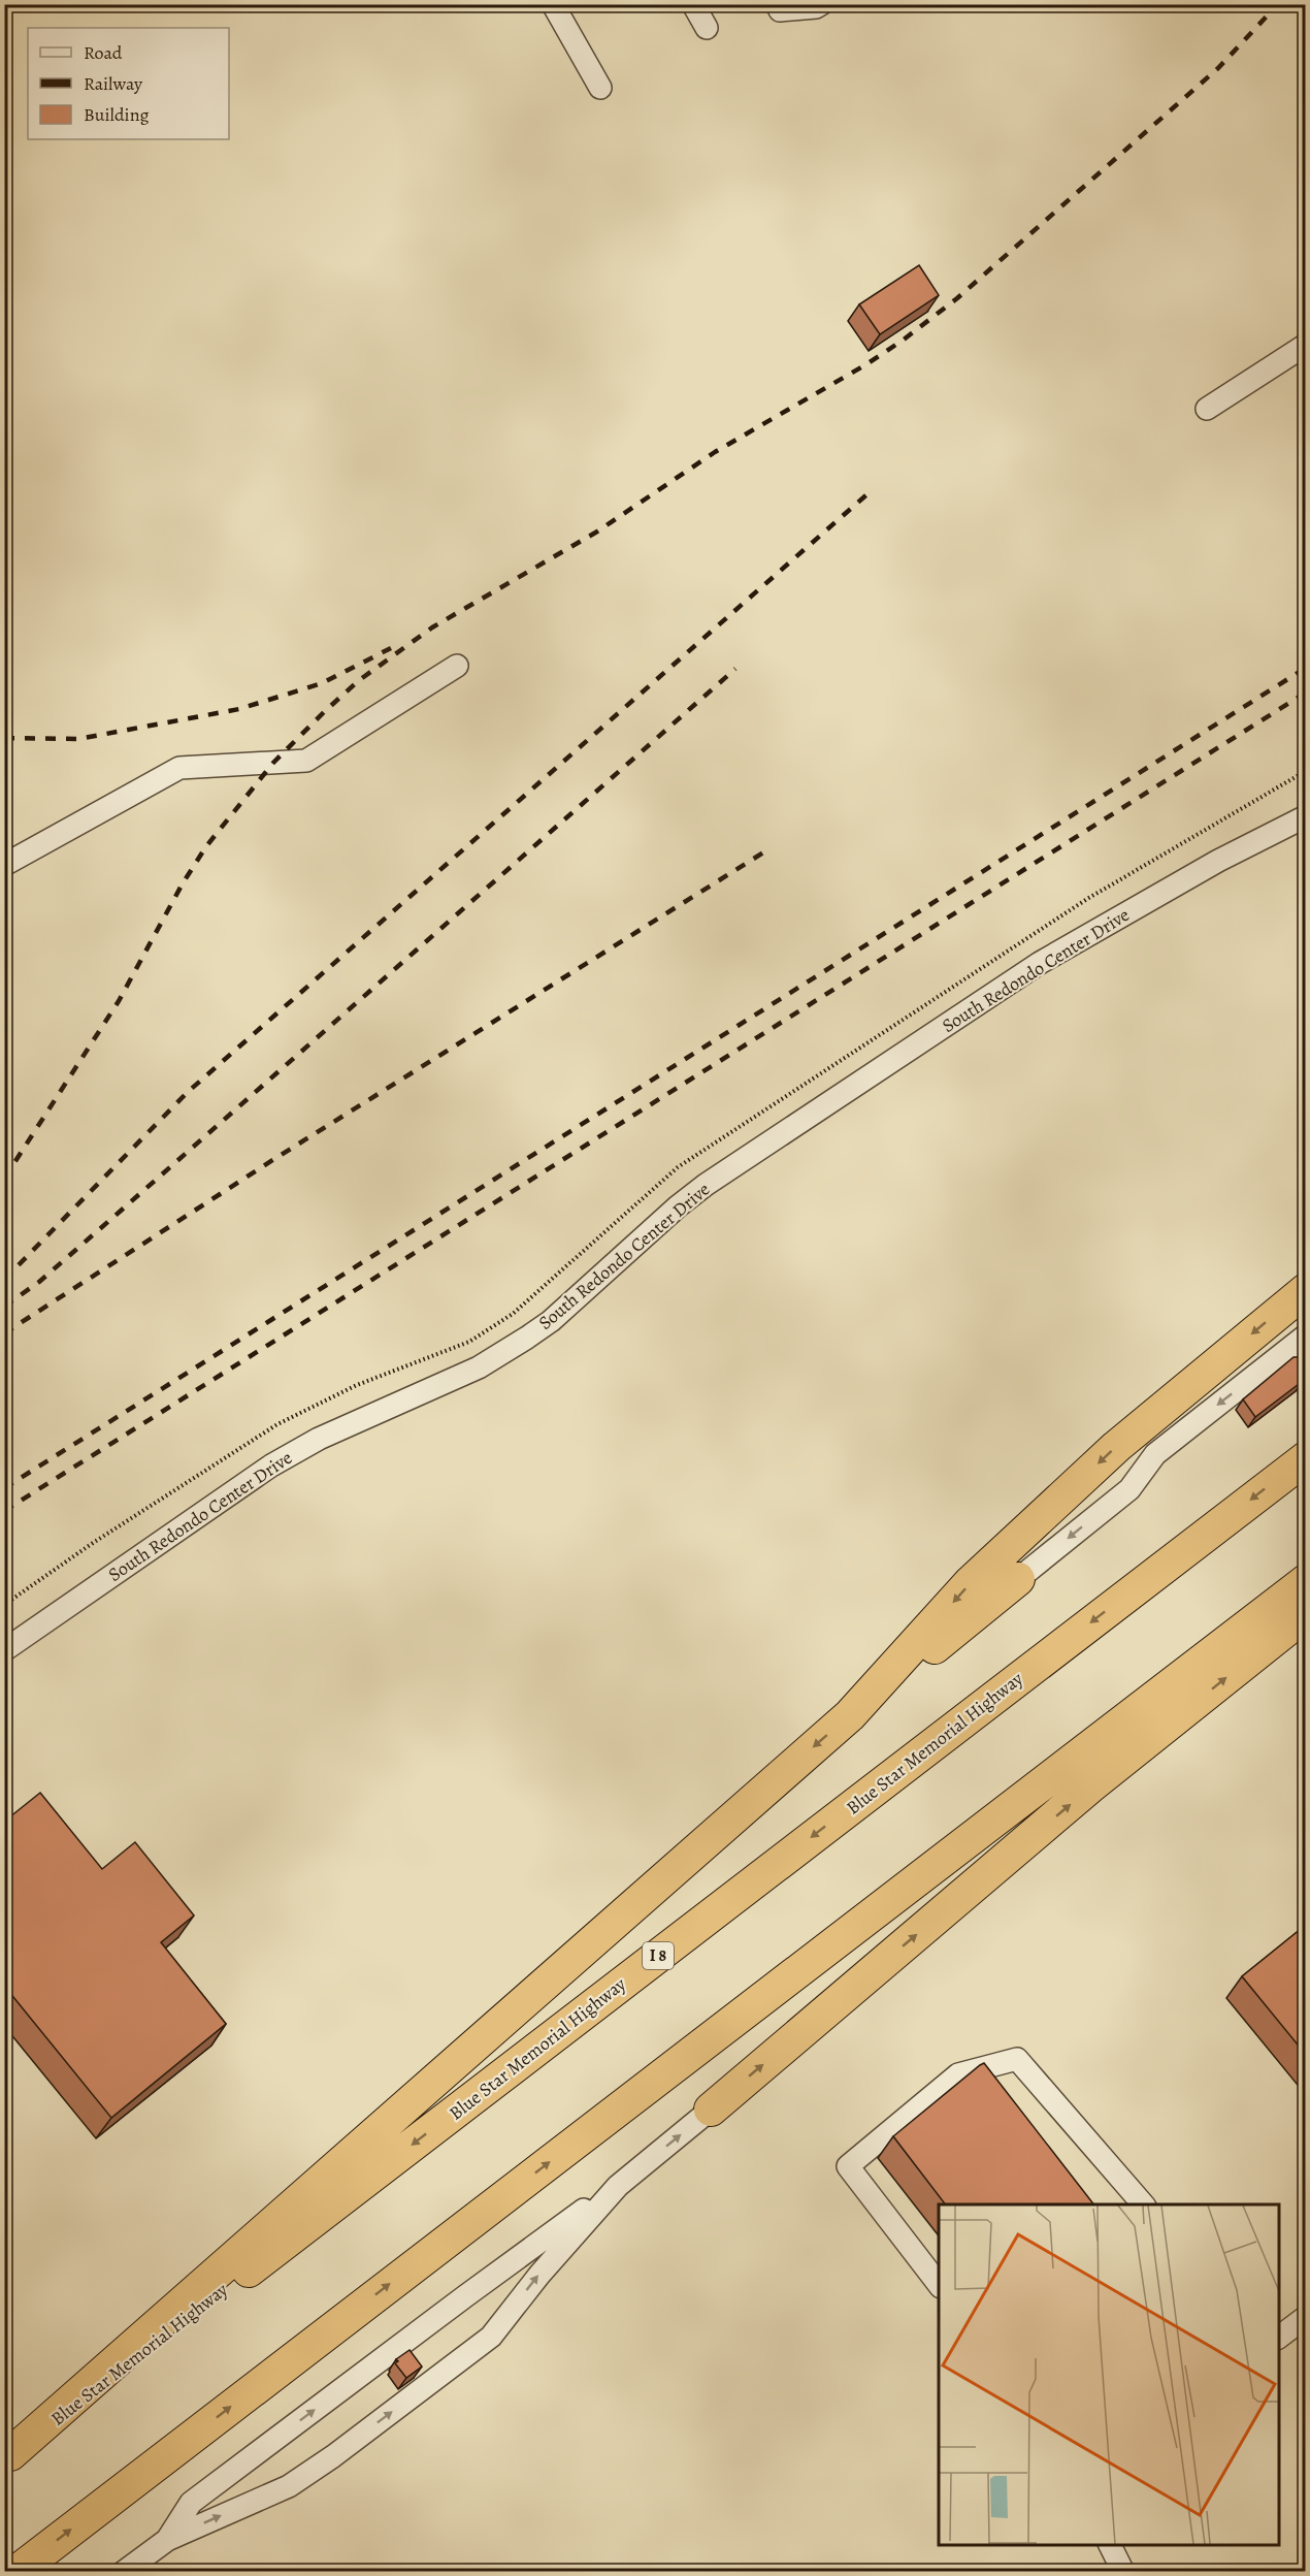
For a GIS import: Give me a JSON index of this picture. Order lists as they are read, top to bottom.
{
  "streets": {
    "highway": ["Blue Star Memorial Highway", "I 8"],
    "street": ["South Redondo Center Drive"]
  },
  "legend": ["Road", "Railway", "Building"]
}
